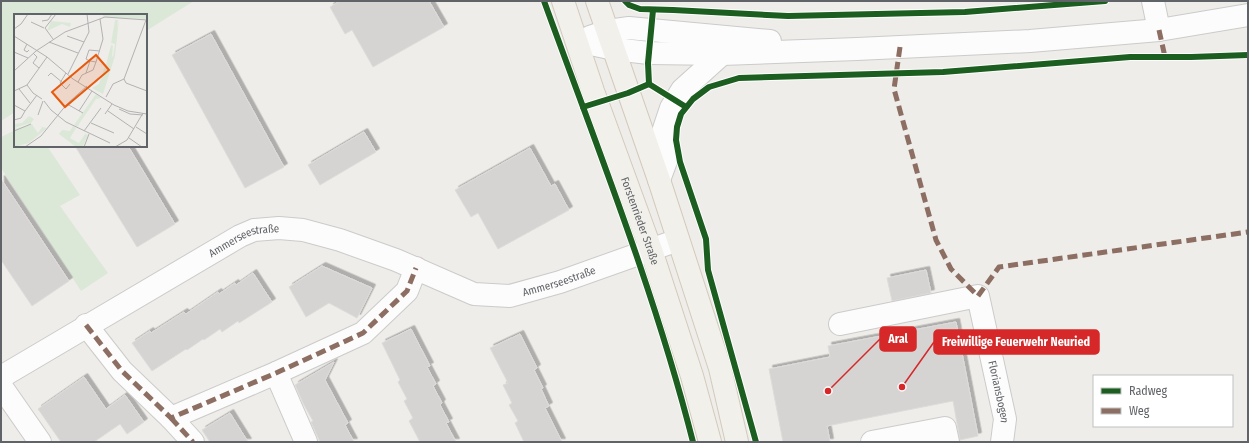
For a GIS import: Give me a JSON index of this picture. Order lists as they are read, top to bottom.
{
  "streets": {
    "main road": ["Forstenrieder Straße"],
    "street": ["Ammerseestraße", "Floriansbogen"]
  },
  "crossings": [
    ["Forstenrieder Straße", "Ammerseestraße"]
  ],
  "places": ["Freiwillige Feuerwehr Neuried", "Aral"],
  "legend": ["Radweg", "Weg"]
}
